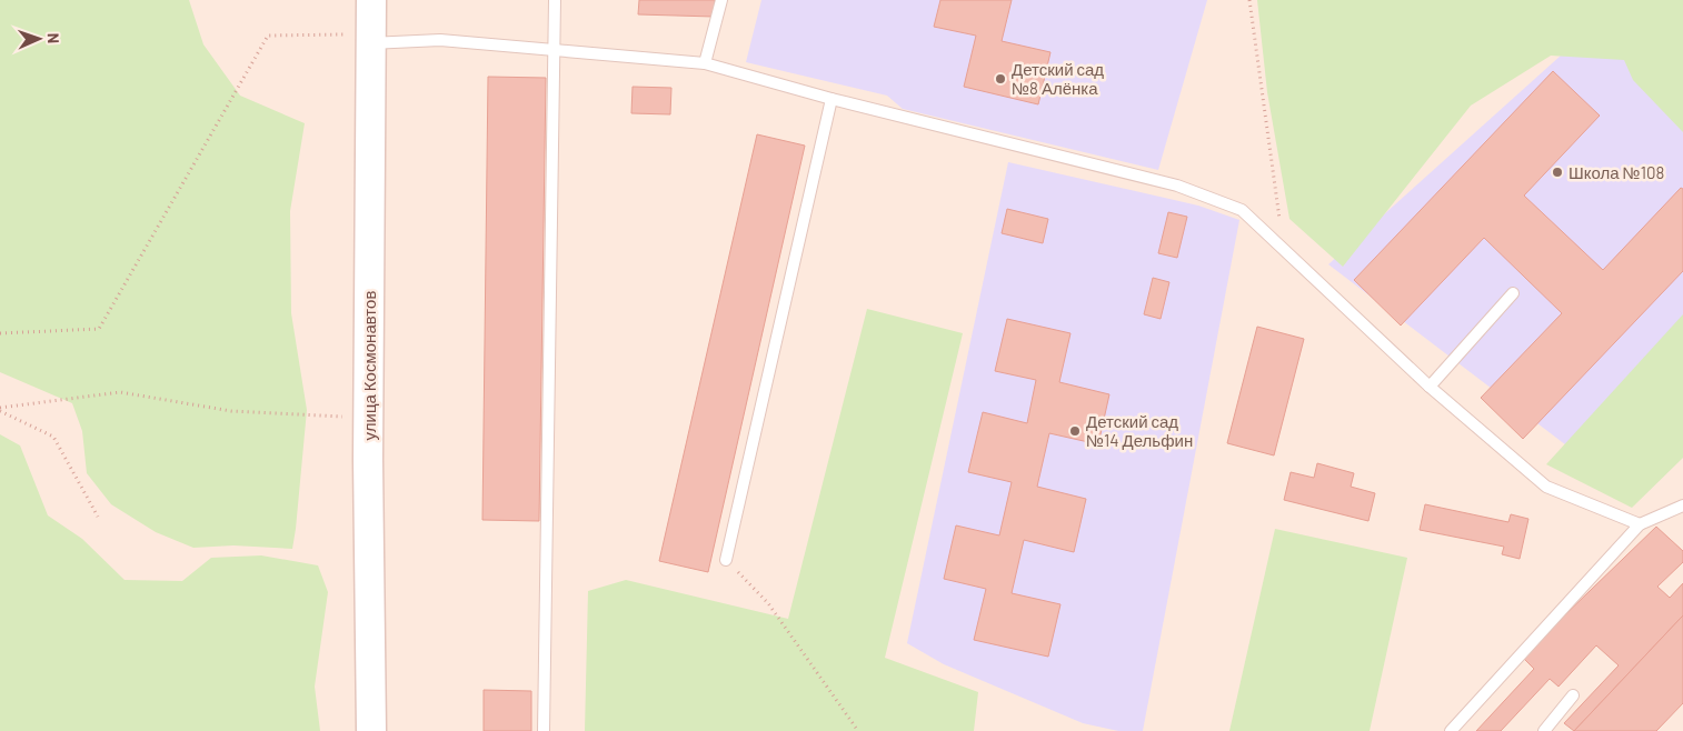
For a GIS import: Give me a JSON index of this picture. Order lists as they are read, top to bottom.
{
  "streets": {
    "street": ["улица Космонавтов"]
  },
  "places": ["Детский сад №8 Алёнка", "Школа №108", "Детский сад №14 Дельфин"],
  "north": "right"
}
